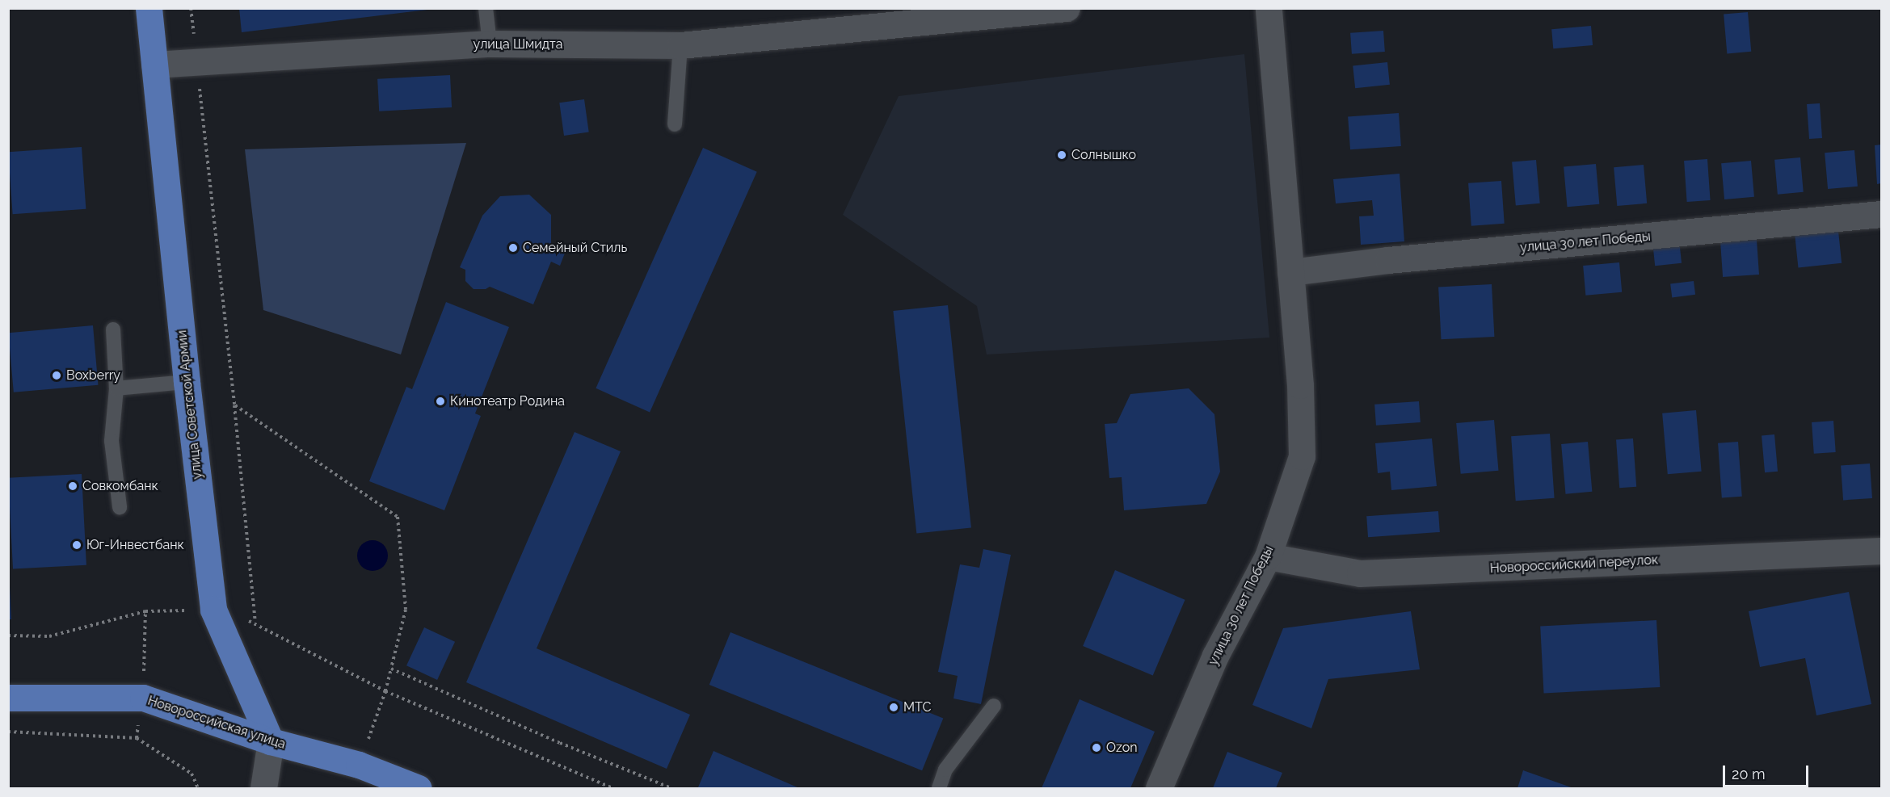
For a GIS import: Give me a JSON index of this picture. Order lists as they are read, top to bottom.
{
  "streets": {
    "main road": ["улица Советской Армии", "Новороссийская улица"],
    "street": ["улица Шмидта", "улица 30 лет Победы", "Новороссийский переулок"]
  },
  "crossings": [
    ["улица Шмидта", "улица Советской Армии"],
    ["улица 30 лет Победы", "Новороссийский переулок"],
    ["улица Советской Армии", "Новороссийская улица"]
  ],
  "places": [
    "Солнышко",
    "Семейный Стиль",
    "Boxberry",
    "Кинотеатр Родина",
    "Совкомбанк",
    "Юг-Инвестбанк",
    "МТС",
    "Ozon"
  ],
  "scale_bar": "20 m"
}
